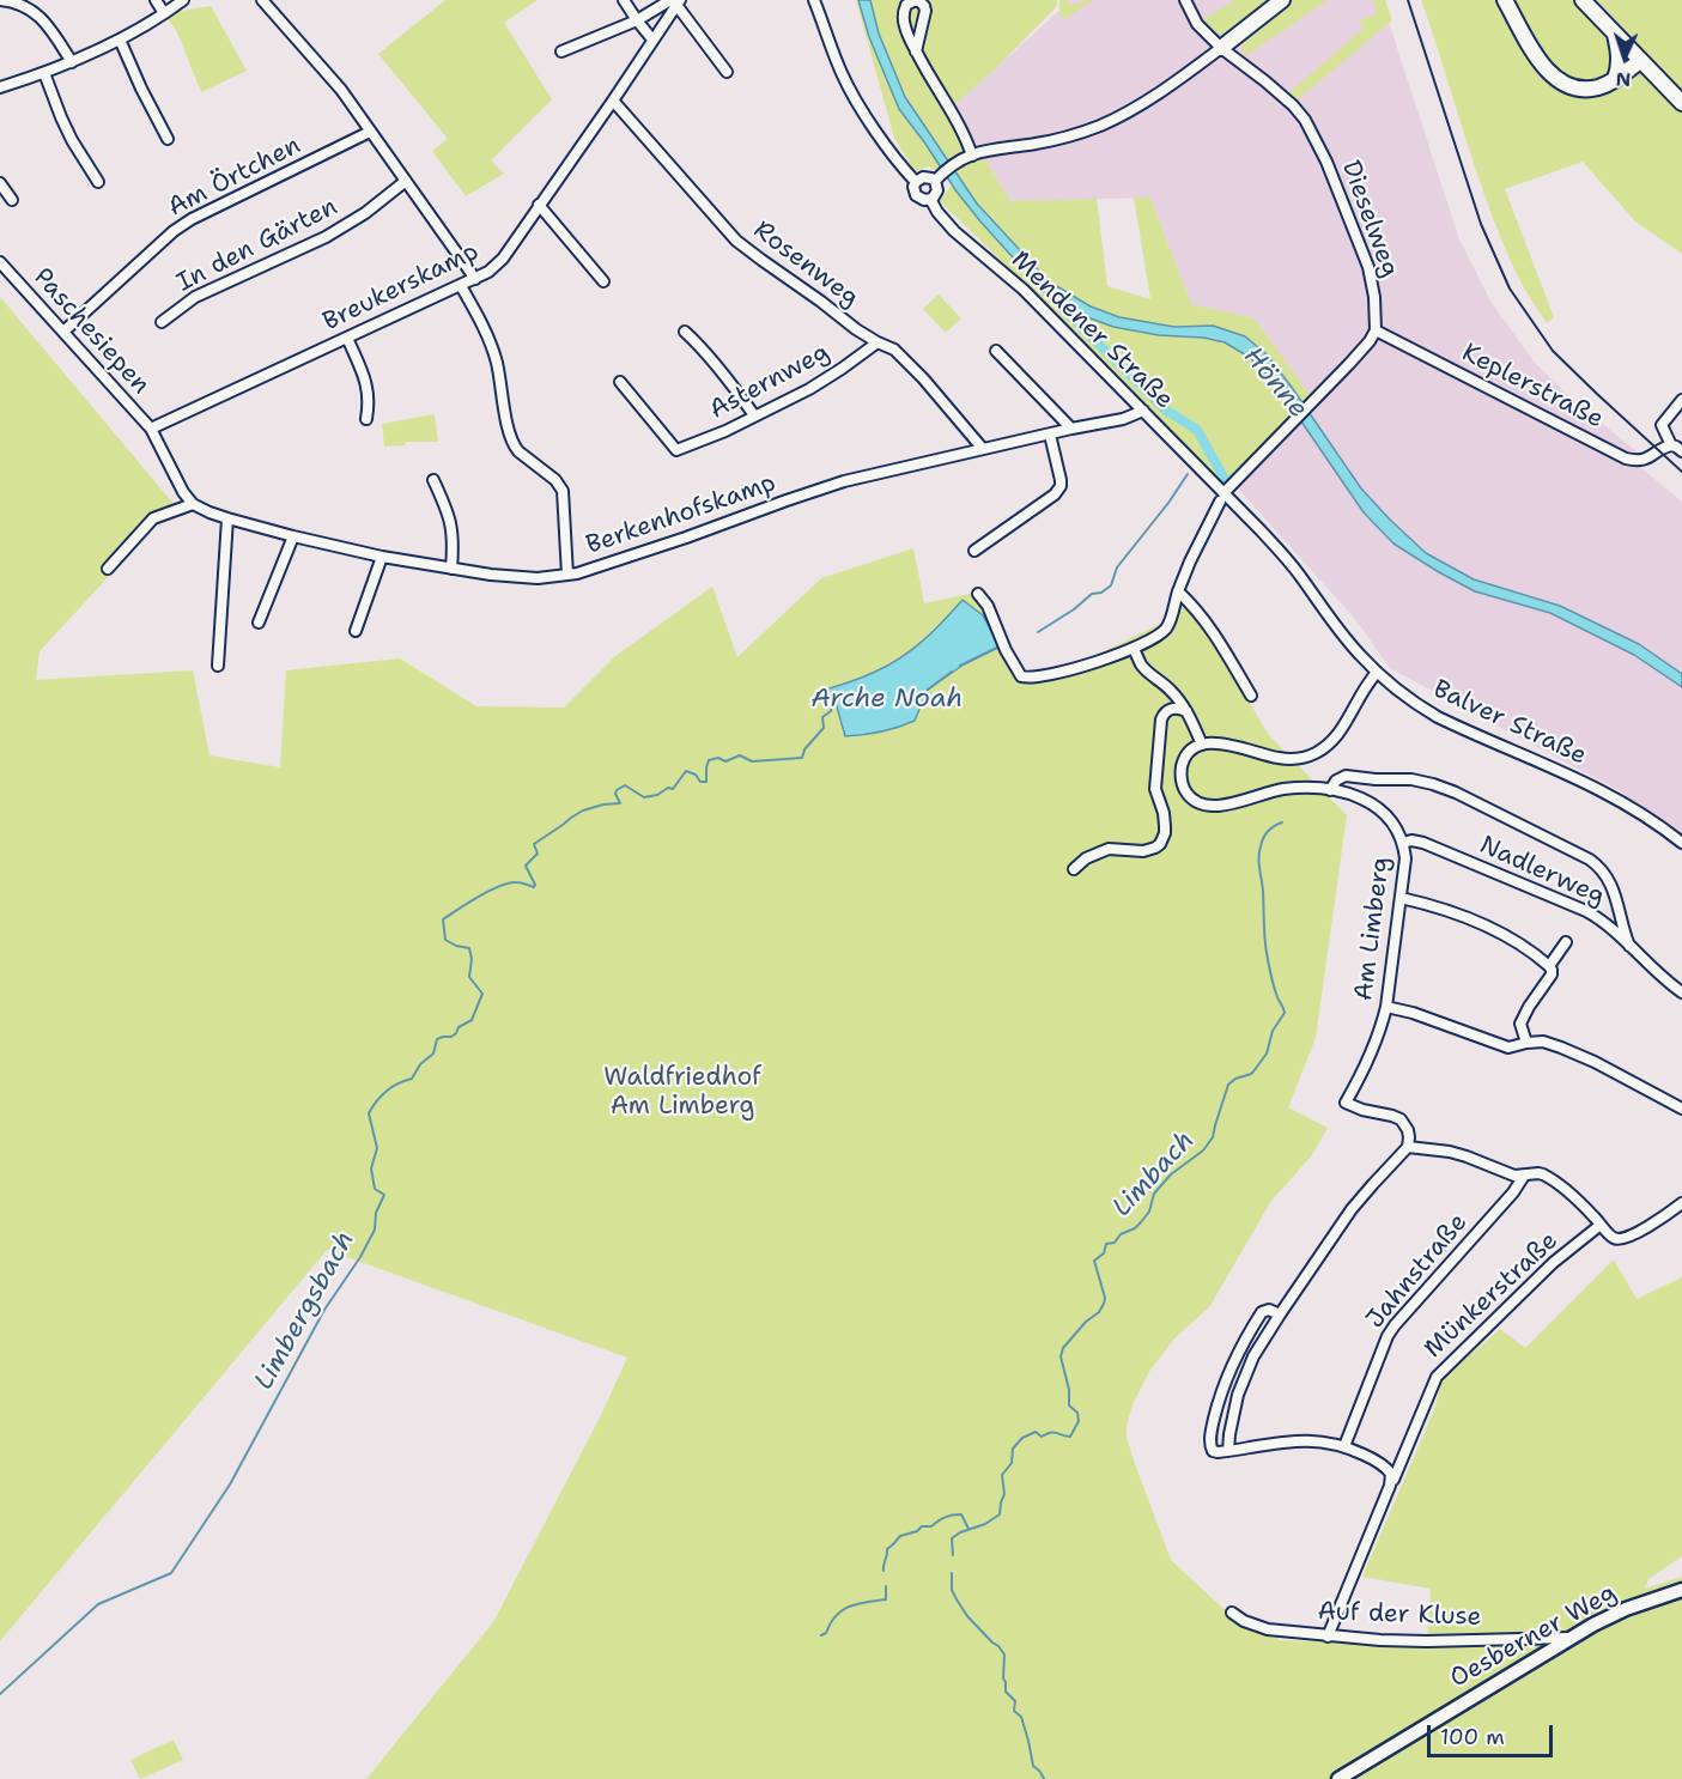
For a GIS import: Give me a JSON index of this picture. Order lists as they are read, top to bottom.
{
  "streets": {
    "street": [
      "Am Örtchen",
      "Dieselweg",
      "In den Gärten",
      "Rosenweg",
      "Breukerskamp",
      "Mendener Straße",
      "Paschesiepen",
      "Asternweg",
      "Keplerstraße",
      "Berkenhofskamp",
      "Balver Straße",
      "Nadlerweg",
      "Am Limberg",
      "Jahnstraße",
      "Münkerstraße",
      "Auf der Kluse",
      "Oesberner Weg"
    ]
  },
  "crossings": [
    ["Am Örtchen", "Paschesiepen"],
    ["Dieselweg", "Keplerstraße"],
    ["Rosenweg", "Breukerskamp"],
    ["Rosenweg", "Asternweg"],
    ["Rosenweg", "Berkenhofskamp"],
    ["Breukerskamp", "Paschesiepen"],
    ["Mendener Straße", "Berkenhofskamp"],
    ["Mendener Straße", "Balver Straße"],
    ["Nadlerweg", "Am Limberg"],
    ["Münkerstraße", "Auf der Kluse"],
    ["Auf der Kluse", "Oesberner Weg"]
  ],
  "water": [
    "Hönne",
    "Arche Noah",
    "Limbach",
    "Limbergsbach"
  ],
  "parks": ["Waldfriedhof Am Limberg"],
  "scale_bar": "100 m",
  "north": "bottom"
}
